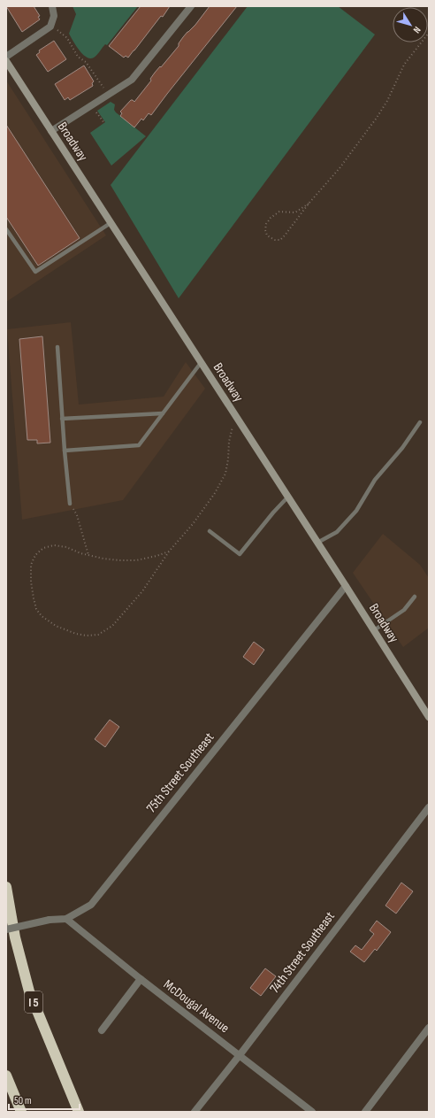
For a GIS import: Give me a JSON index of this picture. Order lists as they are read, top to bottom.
{
  "streets": {
    "highway": ["I 5"],
    "street": [
      "Broadway",
      "75th Street Southeast",
      "74th Street Southeast",
      "McDougal Avenue"
    ]
  },
  "crossings": [
    ["Broadway", "75th Street Southeast"],
    ["75th Street Southeast", "McDougal Avenue"],
    ["74th Street Southeast", "McDougal Avenue"]
  ],
  "scale_bar": "50 m",
  "north": "bottom right"
}
